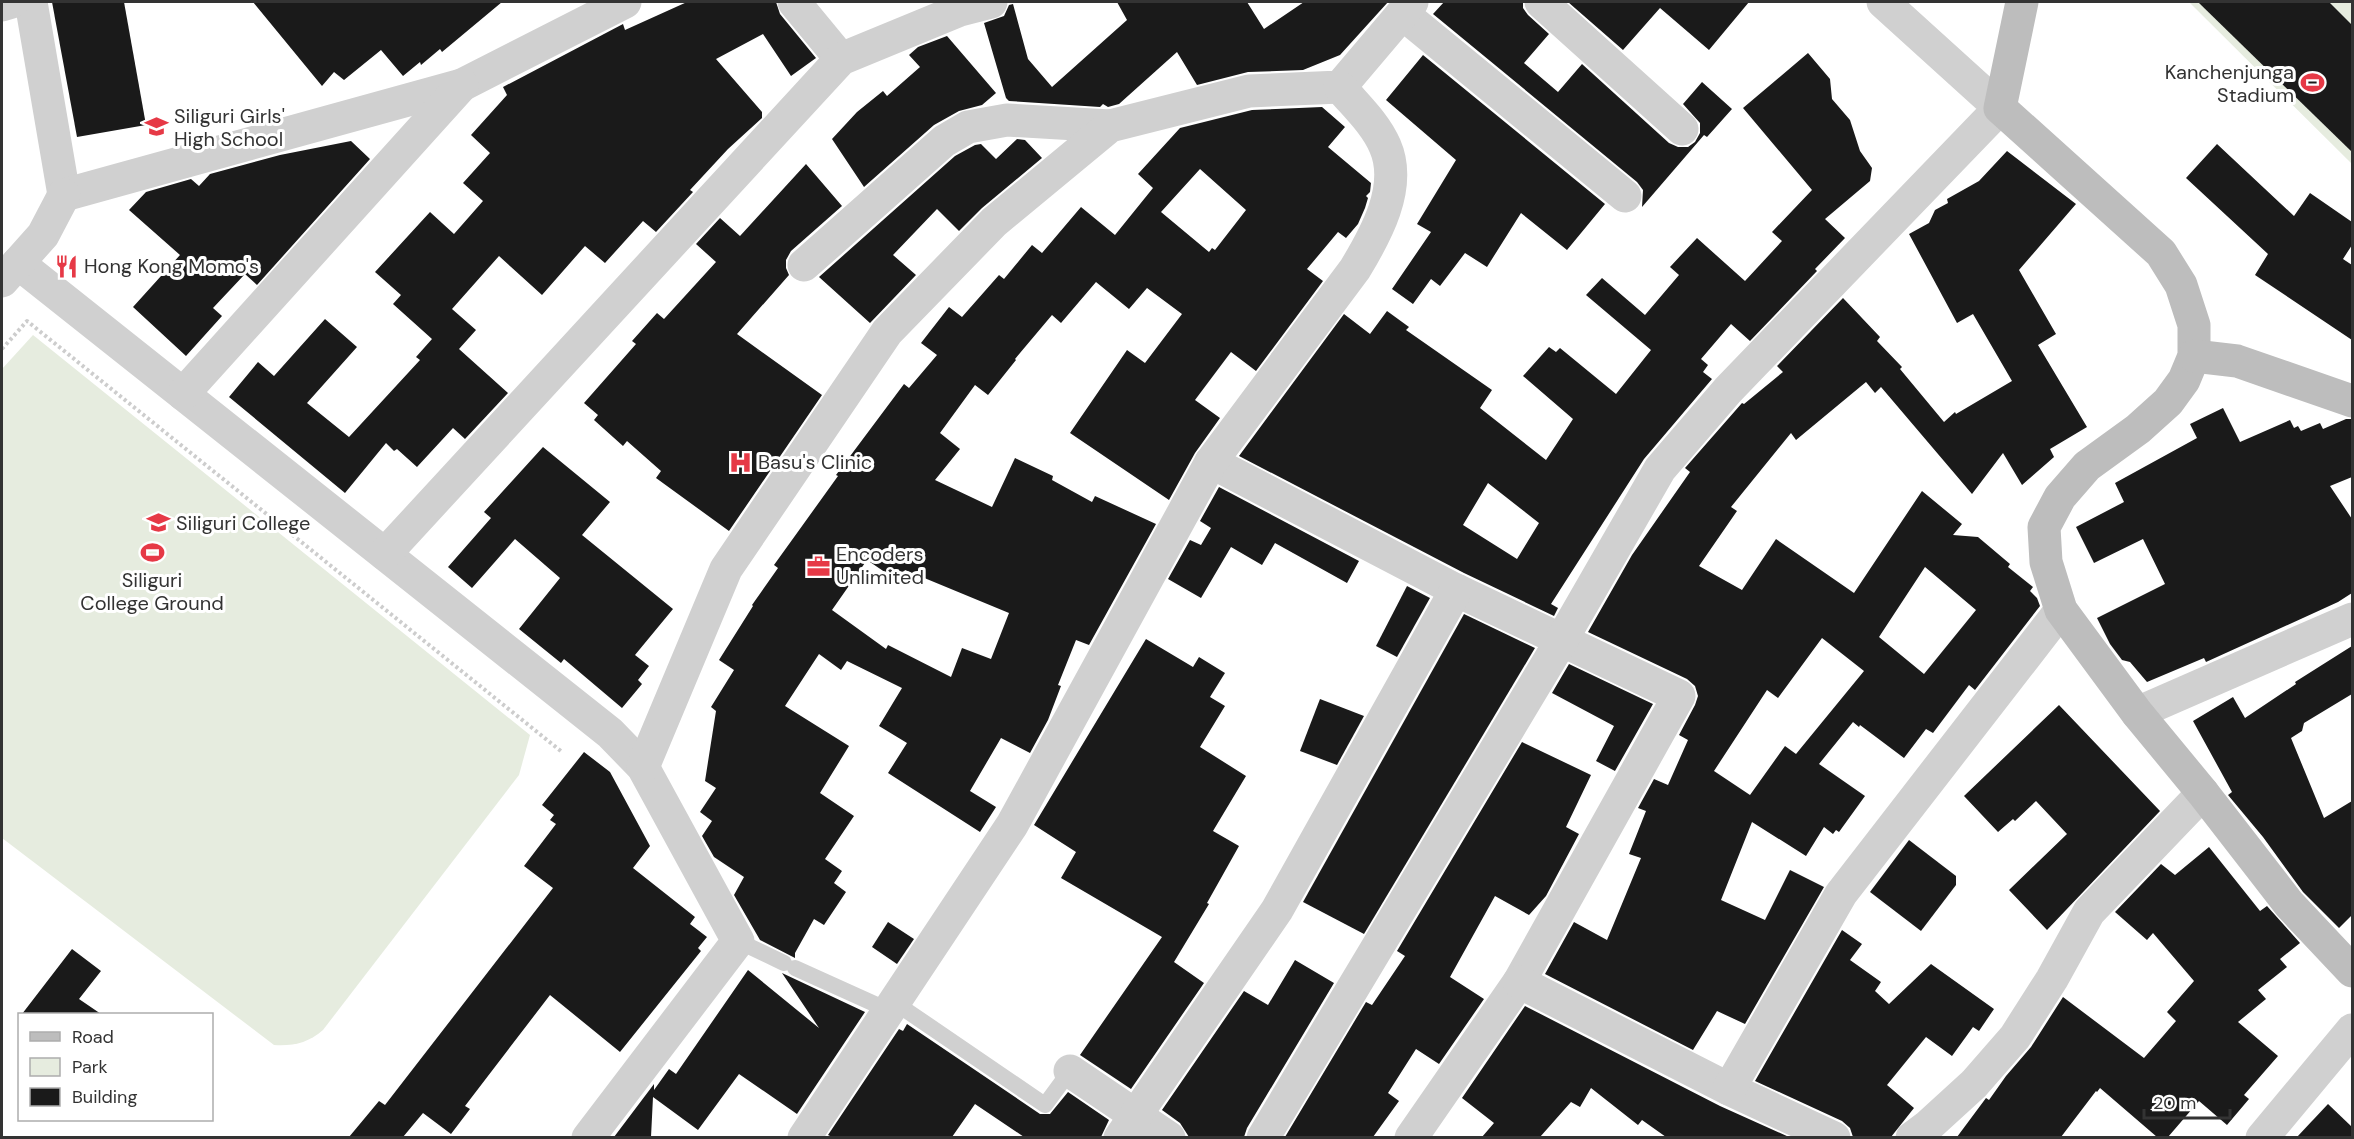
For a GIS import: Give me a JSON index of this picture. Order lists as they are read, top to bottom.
{
  "places": {
    "sports": ["Kanchenjunga Stadium", "Siliguri College Ground"],
    "school or university": ["Siliguri Girls' High School", "Siliguri College"],
    "restaurant": ["Hong Kong Momo's"],
    "hospital": ["Basu's Clinic"],
    "office": ["Encoders Unlimited"]
  },
  "legend": ["Road", "Park", "Building"],
  "scale_bar": "20 m"
}
